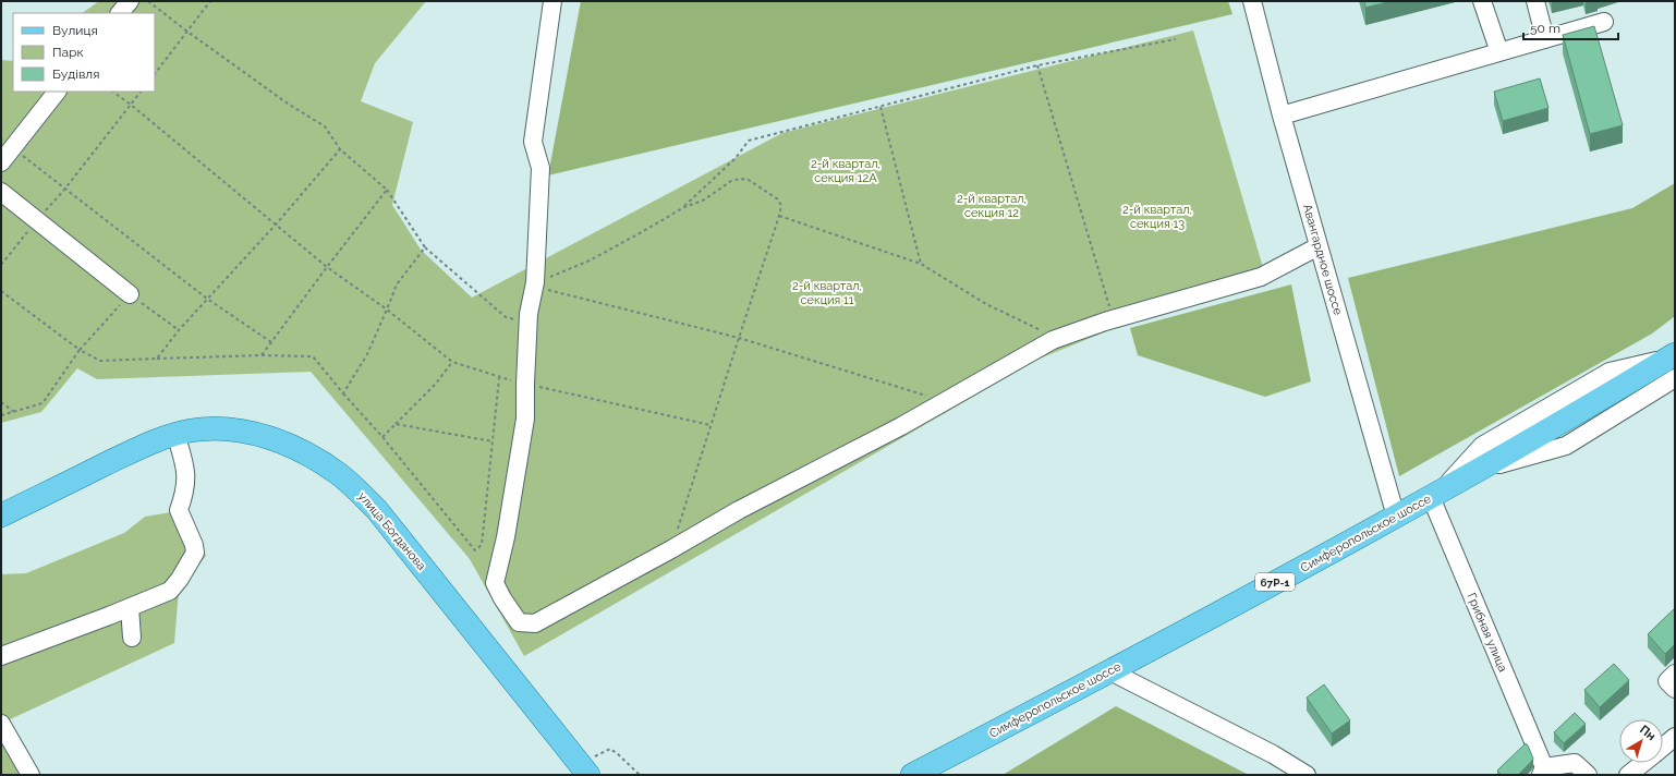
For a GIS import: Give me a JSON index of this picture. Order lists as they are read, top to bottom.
{
  "streets": {
    "main road": ["улица Богданова", "Симферопольское шоссе", "67Р-1"],
    "street": ["Авангардное шоссе", "Грибная улица"]
  },
  "crossings": [
    ["Авангардное шоссе", "Симферопольское шоссе"],
    ["Симферопольское шоссе", "Грибная улица"]
  ],
  "parks": [
    "2-й квартал, секция 12А",
    "2-й квартал, секция 12",
    "2-й квартал, секция 13",
    "2-й квартал, секция 11"
  ],
  "legend": ["Вулиця", "Парк", "Будівля"],
  "scale_bar": "50 m",
  "north": "top right"
}
